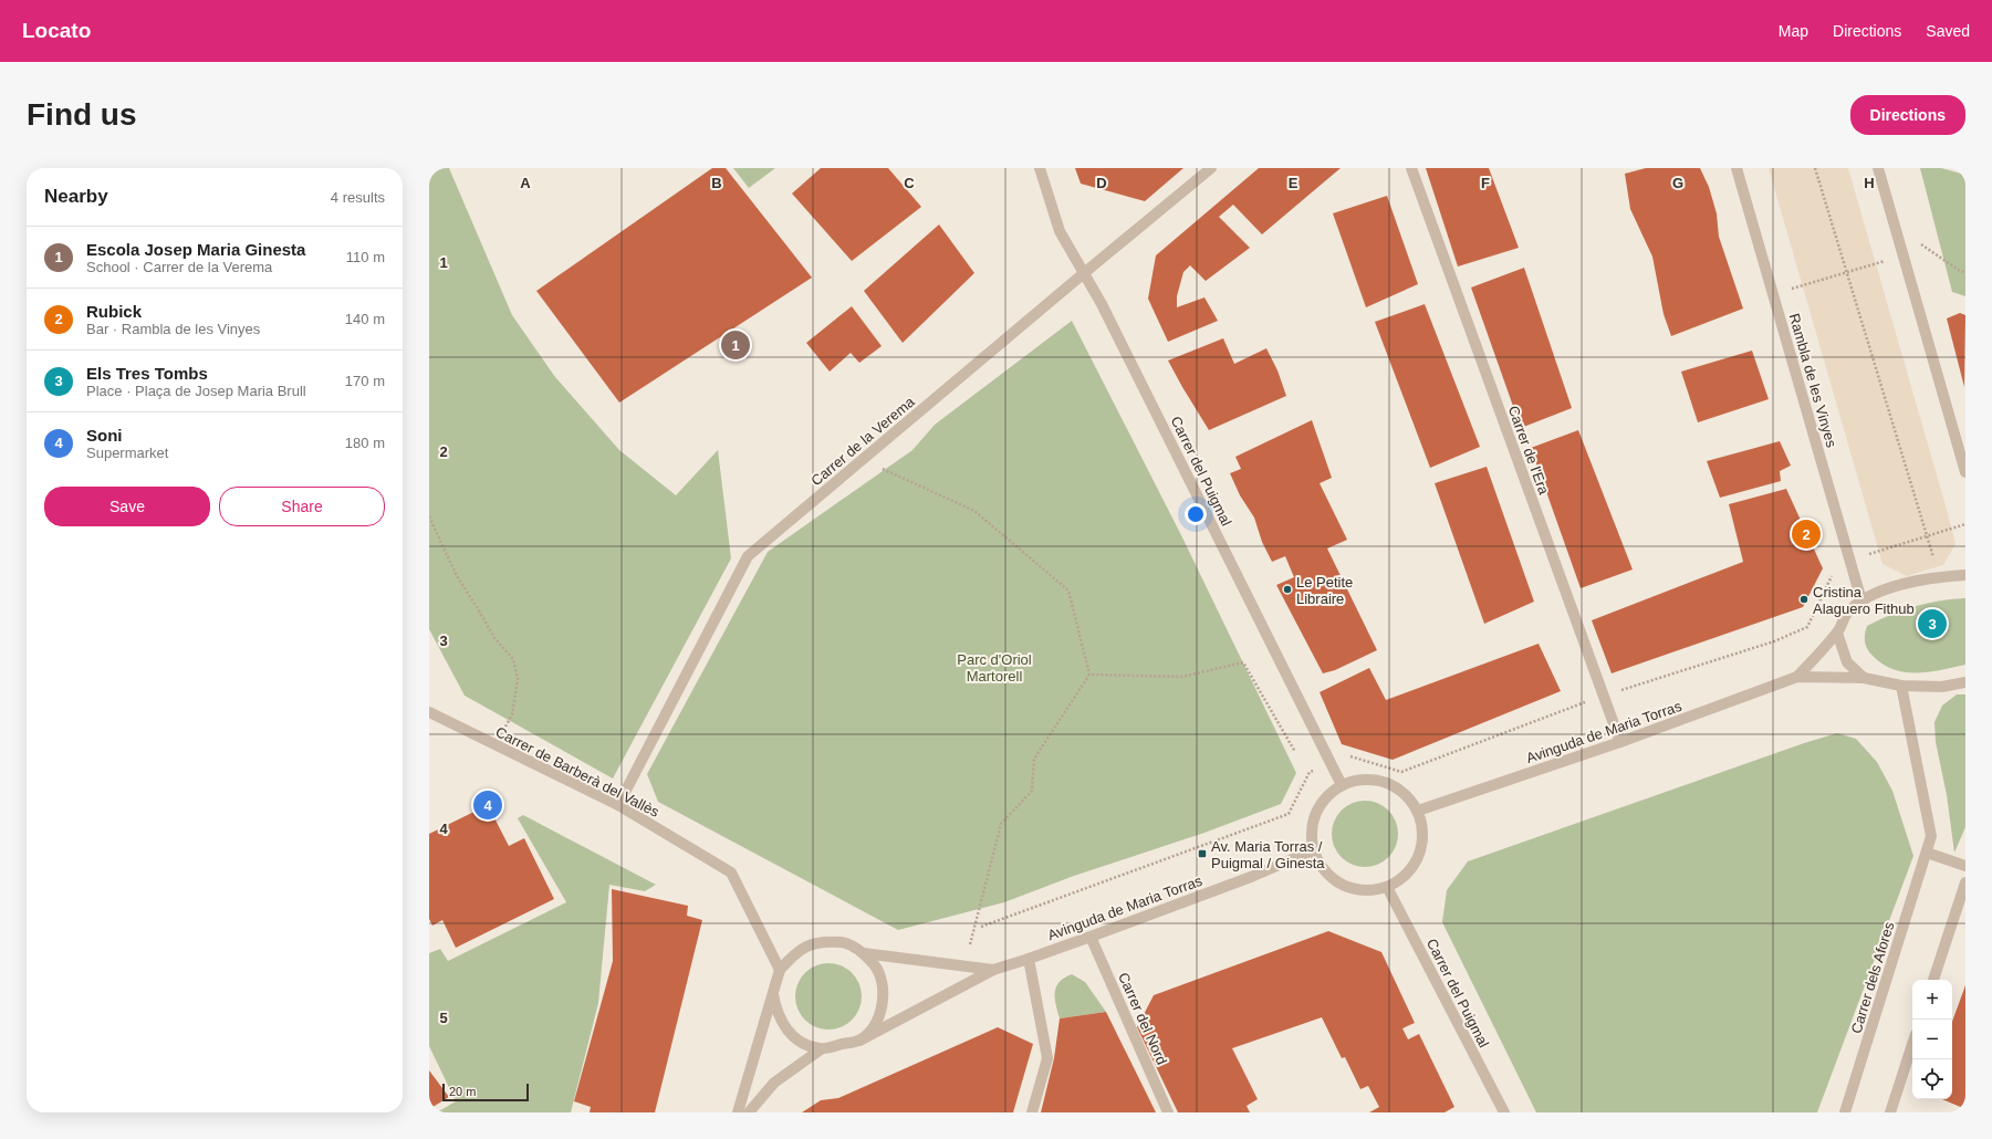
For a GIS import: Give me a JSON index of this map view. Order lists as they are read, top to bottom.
{
  "streets": {
    "street": [
      "Rambla de les Vinyes",
      "Carrer de la Verema",
      "Carrer de l'Era",
      "Carrer del Puigmal",
      "Avinguda de Maria Torras",
      "Carrer de Barberà del Vallès",
      "Carrer dels Afores",
      "Carrer del Nord"
    ]
  },
  "crossings": [
    ["Carrer de la Verema", "Carrer del Puigmal"],
    ["Carrer de la Verema", "Carrer de Barberà del Vallès"],
    ["Carrer de l'Era", "Avinguda de Maria Torras"],
    ["Carrer del Puigmal", "Avinguda de Maria Torras"],
    ["Avinguda de Maria Torras", "Carrer de Barberà del Vallès"],
    ["Avinguda de Maria Torras", "Carrer del Nord"]
  ],
  "parks": ["Parc d'Oriol Martorell"],
  "places": {
    "other": ["Le Petite Libraire", "Cristina Alaguero Fithub"],
    "transit": ["Av. Maria Torras / Puigmal / Ginesta"]
  },
  "scale_bar": "20 m",
  "page": {
    "header": "Locato",
    "nav": ["Map", "Directions", "Saved"],
    "buttons": [
      "Directions",
      ["Save", "Share"]
    ],
    "title": "Find us",
    "heading": ["Nearby", "4 results"],
    "list": [
      {
        "mark": "1",
        "name": "Escola Josep Maria Ginesta",
        "note": "School · Carrer de la Verema",
        "value": "110 m"
      },
      {
        "mark": "2",
        "name": "Rubick",
        "note": "Bar · Rambla de les Vinyes",
        "value": "140 m"
      },
      {
        "mark": "3",
        "name": "Els Tres Tombs",
        "note": "Place · Plaça de Josep Maria Brull",
        "value": "170 m"
      },
      {
        "mark": "4",
        "name": "Soni",
        "note": "Supermarket",
        "value": "180 m"
      }
    ],
    "pins": [
      "1",
      "2",
      "3",
      "4"
    ],
    "map_buttons": ["+", "−"],
    "scale": "20 m"
  },
  "grid": {
    "columns": [
      "A",
      "B",
      "C",
      "D",
      "E",
      "F",
      "G",
      "H"
    ],
    "rows": [
      "1",
      "2",
      "3",
      "4",
      "5"
    ]
  }
}
